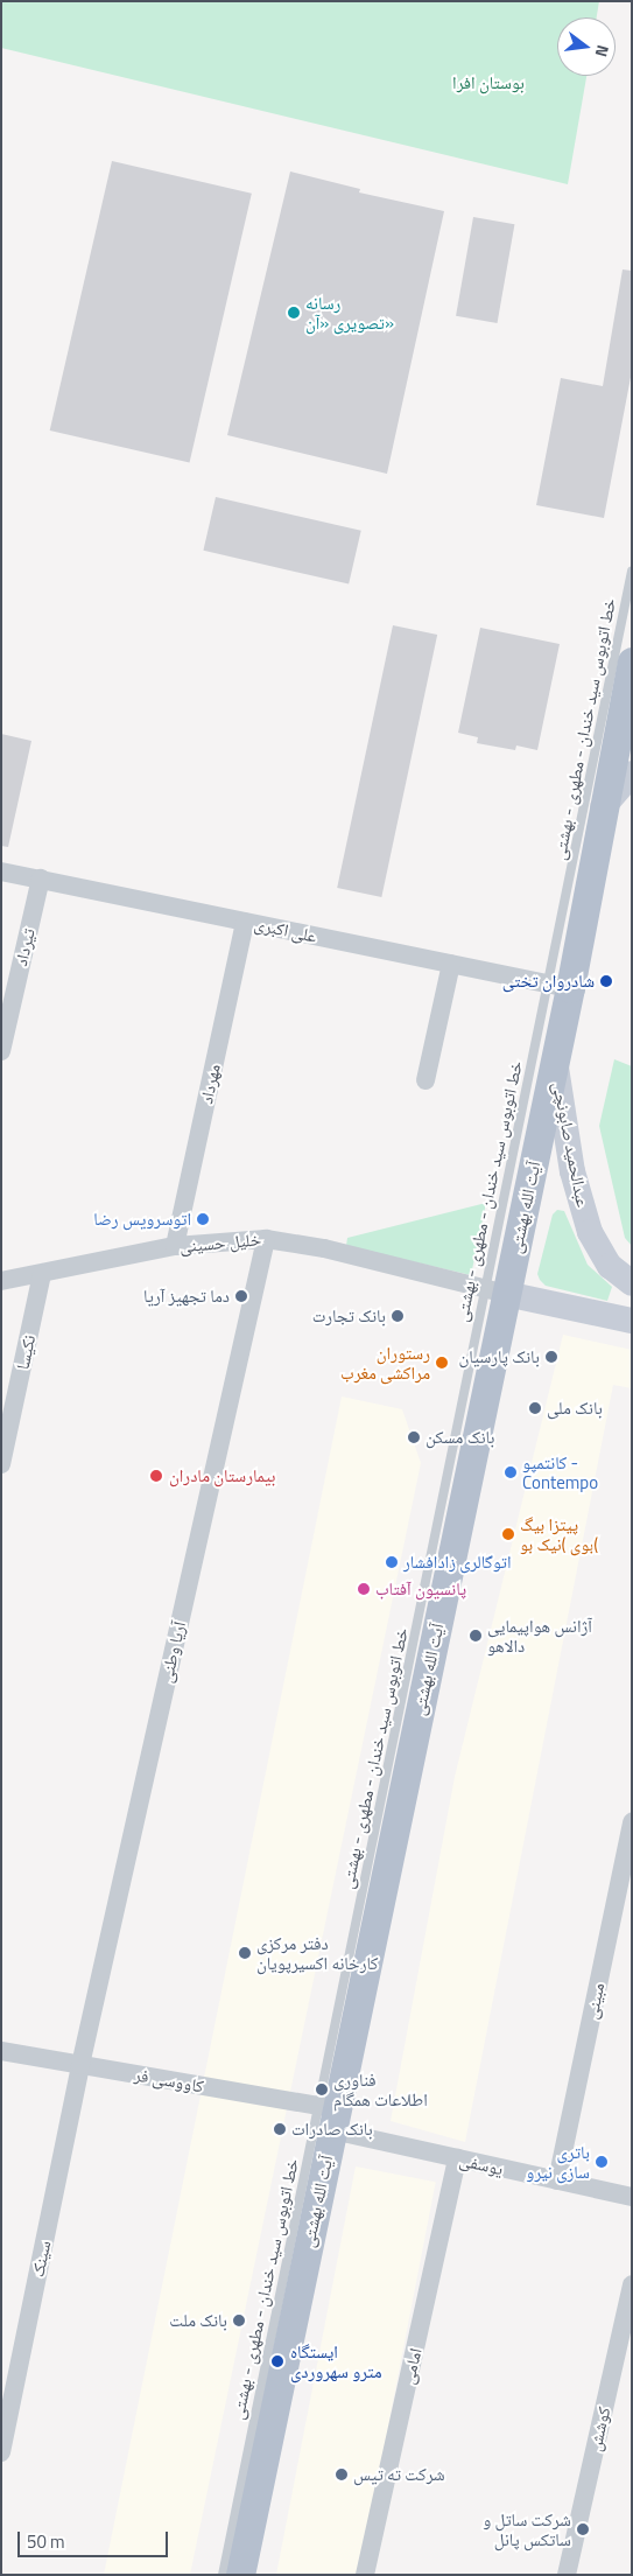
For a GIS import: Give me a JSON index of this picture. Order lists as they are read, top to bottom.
{
  "streets": {
    "main road": ["عبدالحمید صابونچی", "آیت الله بهشتی"],
    "street": [
      "علی‌ اکبری",
      "تیرداد",
      "مهرداد",
      "خلیل حسینی",
      "نکیسا",
      "آریا وطنی",
      "مبینی",
      "کاووسی فر",
      "یوسفی",
      "سینک",
      "امامی",
      "کوشش"
    ],
    "lane": ["خط اتوبوس سید خندان - مطهری - بهشتی"]
  },
  "crossings": [
    ["خط اتوبوس سید خندان - مطهری - بهشتی", "علی‌ اکبری"],
    ["خط اتوبوس سید خندان - مطهری - بهشتی", "آیت الله بهشتی"],
    ["خط اتوبوس سید خندان - مطهری - بهشتی", "خلیل حسینی"],
    ["خط اتوبوس سید خندان - مطهری - بهشتی", "کاووسی فر"],
    ["خط اتوبوس سید خندان - مطهری - بهشتی", "یوسفی"],
    ["علی‌ اکبری", "تیرداد"],
    ["علی‌ اکبری", "مهرداد"],
    ["علی‌ اکبری", "آیت الله بهشتی"],
    ["مهرداد", "خلیل حسینی"],
    ["عبدالحمید صابونچی", "آیت الله بهشتی"],
    ["آیت الله بهشتی", "خلیل حسینی"],
    ["آیت الله بهشتی", "کاووسی فر"],
    ["آیت الله بهشتی", "یوسفی"],
    ["خلیل حسینی", "نکیسا"],
    ["خلیل حسینی", "آریا وطنی"],
    ["آریا وطنی", "کاووسی فر"],
    ["آریا وطنی", "سینک"],
    ["مبینی", "یوسفی"],
    ["کاووسی فر", "یوسفی"],
    ["کاووسی فر", "سینک"],
    ["یوسفی", "امامی"]
  ],
  "parks": ["بوستان افرا"],
  "places": [
    "رسانه تصویری «آن»",
    "شادروان تختی",
    "اتوسرویس رضا",
    "دما تجهیز آریا",
    "بانک تجارت",
    "بانک پارسیان",
    "رستوران مراکشی مغرب",
    "بانک ملی",
    "بانک مسکن",
    "کانتمپو - Contempo",
    "بیمارستان مادران",
    "پیتزا بیگ بوی )نیک بو(",
    "اتوگالری زادافشار",
    "پانسیون آفتاب",
    "آژانس هواپیمایی دالاهو",
    "دفتر مرکزی کارخانه اکسیرپویان",
    "فناوری اطلاعات همگام",
    "بانک صادرات",
    "باتری سازی نیرو",
    "بانک ملت",
    "ایستگاه مترو سهروردی",
    "شرکت ته تیس",
    "شرکت ساتل و ساتکس پانل"
  ],
  "scale_bar": "50 m",
  "north": "right"
}
